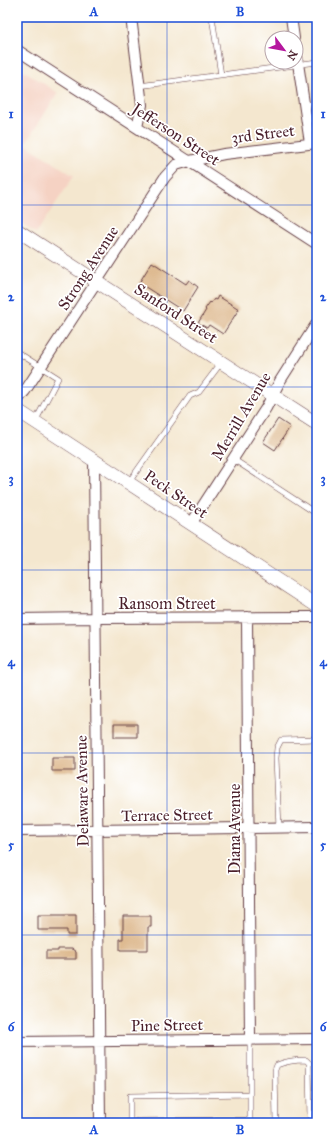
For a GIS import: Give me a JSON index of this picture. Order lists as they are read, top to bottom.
{
  "streets": {
    "street": [
      "Jefferson Street",
      "3rd Street",
      "Strong Avenue",
      "Sanford Street",
      "Merrill Avenue",
      "Peck Street",
      "Ransom Street",
      "Delaware Avenue",
      "Terrace Street",
      "Diana Avenue",
      "Pine Street"
    ]
  },
  "crossings": [
    ["Jefferson Street", "3rd Street"],
    ["Jefferson Street", "Strong Avenue"],
    ["3rd Street", "Strong Avenue"],
    ["Strong Avenue", "Sanford Street"],
    ["Sanford Street", "Merrill Avenue"],
    ["Merrill Avenue", "Peck Street"],
    ["Peck Street", "Delaware Avenue"],
    ["Ransom Street", "Delaware Avenue"],
    ["Ransom Street", "Diana Avenue"],
    ["Delaware Avenue", "Terrace Street"],
    ["Delaware Avenue", "Pine Street"],
    ["Terrace Street", "Diana Avenue"],
    ["Diana Avenue", "Pine Street"]
  ],
  "north": "bottom right",
  "grid": {
    "columns": ["A", "B"],
    "rows": [
      "1",
      "2",
      "3",
      "4",
      "5",
      "6"
    ]
  }
}
